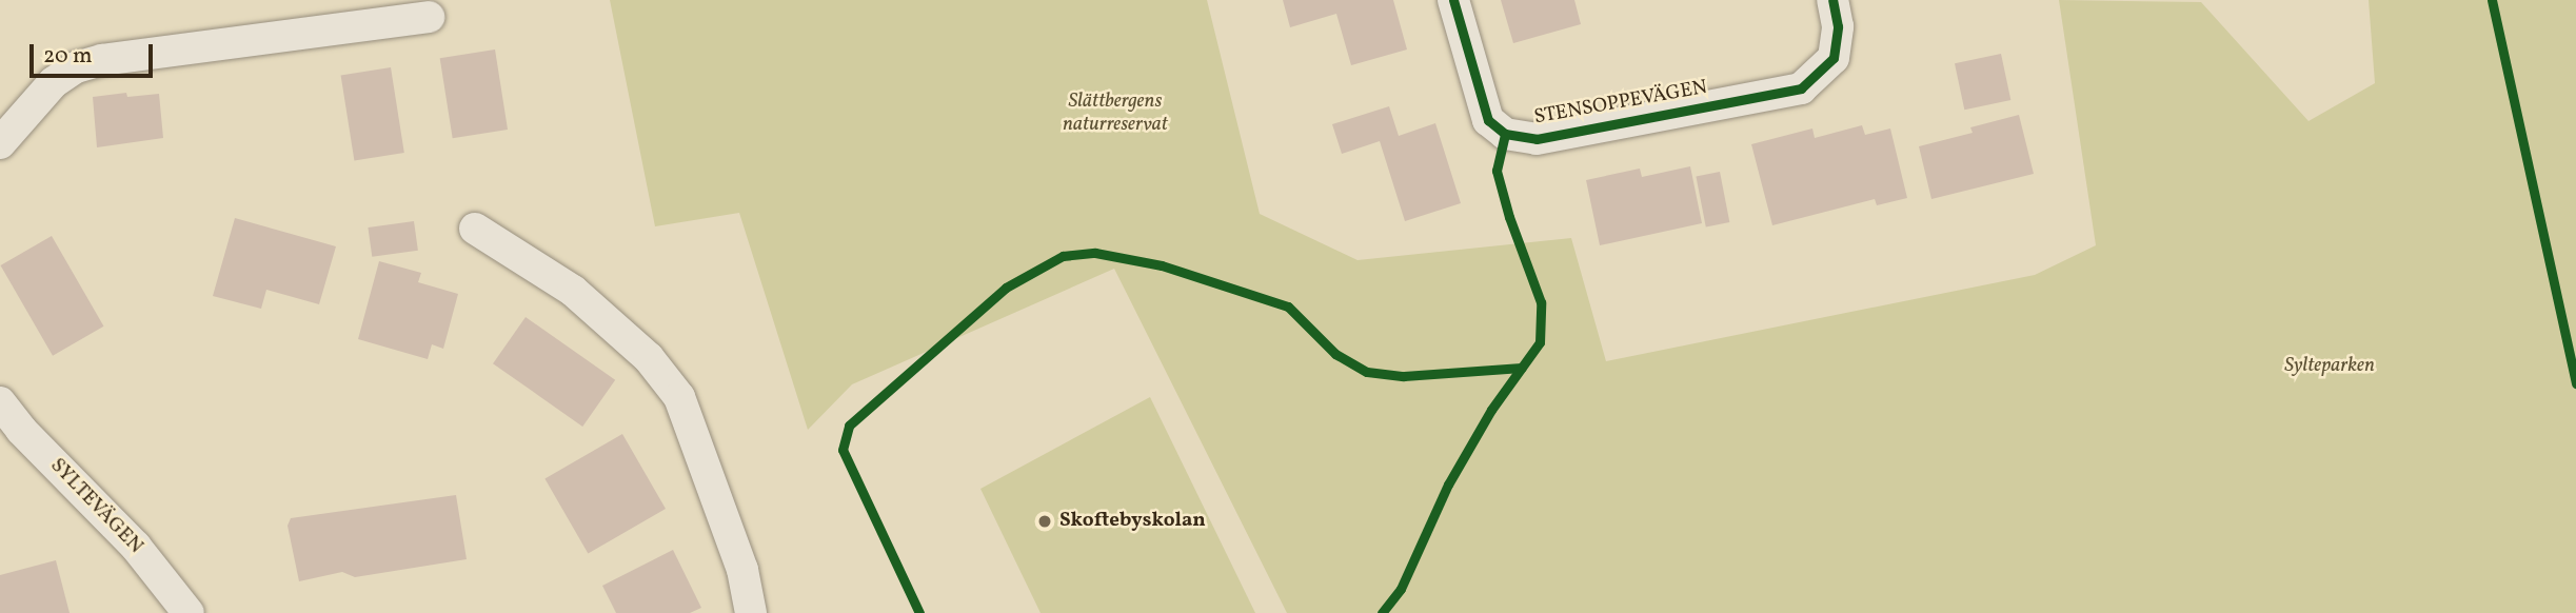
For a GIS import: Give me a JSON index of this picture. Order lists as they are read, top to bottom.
{
  "streets": {
    "street": ["STENSOPPEVÄGEN", "SYLTEVÄGEN"]
  },
  "parks": ["Slättbergens naturreservat", "Sylteparken"],
  "places": ["Skoftebyskolan"],
  "scale_bar": "20 m"
}
